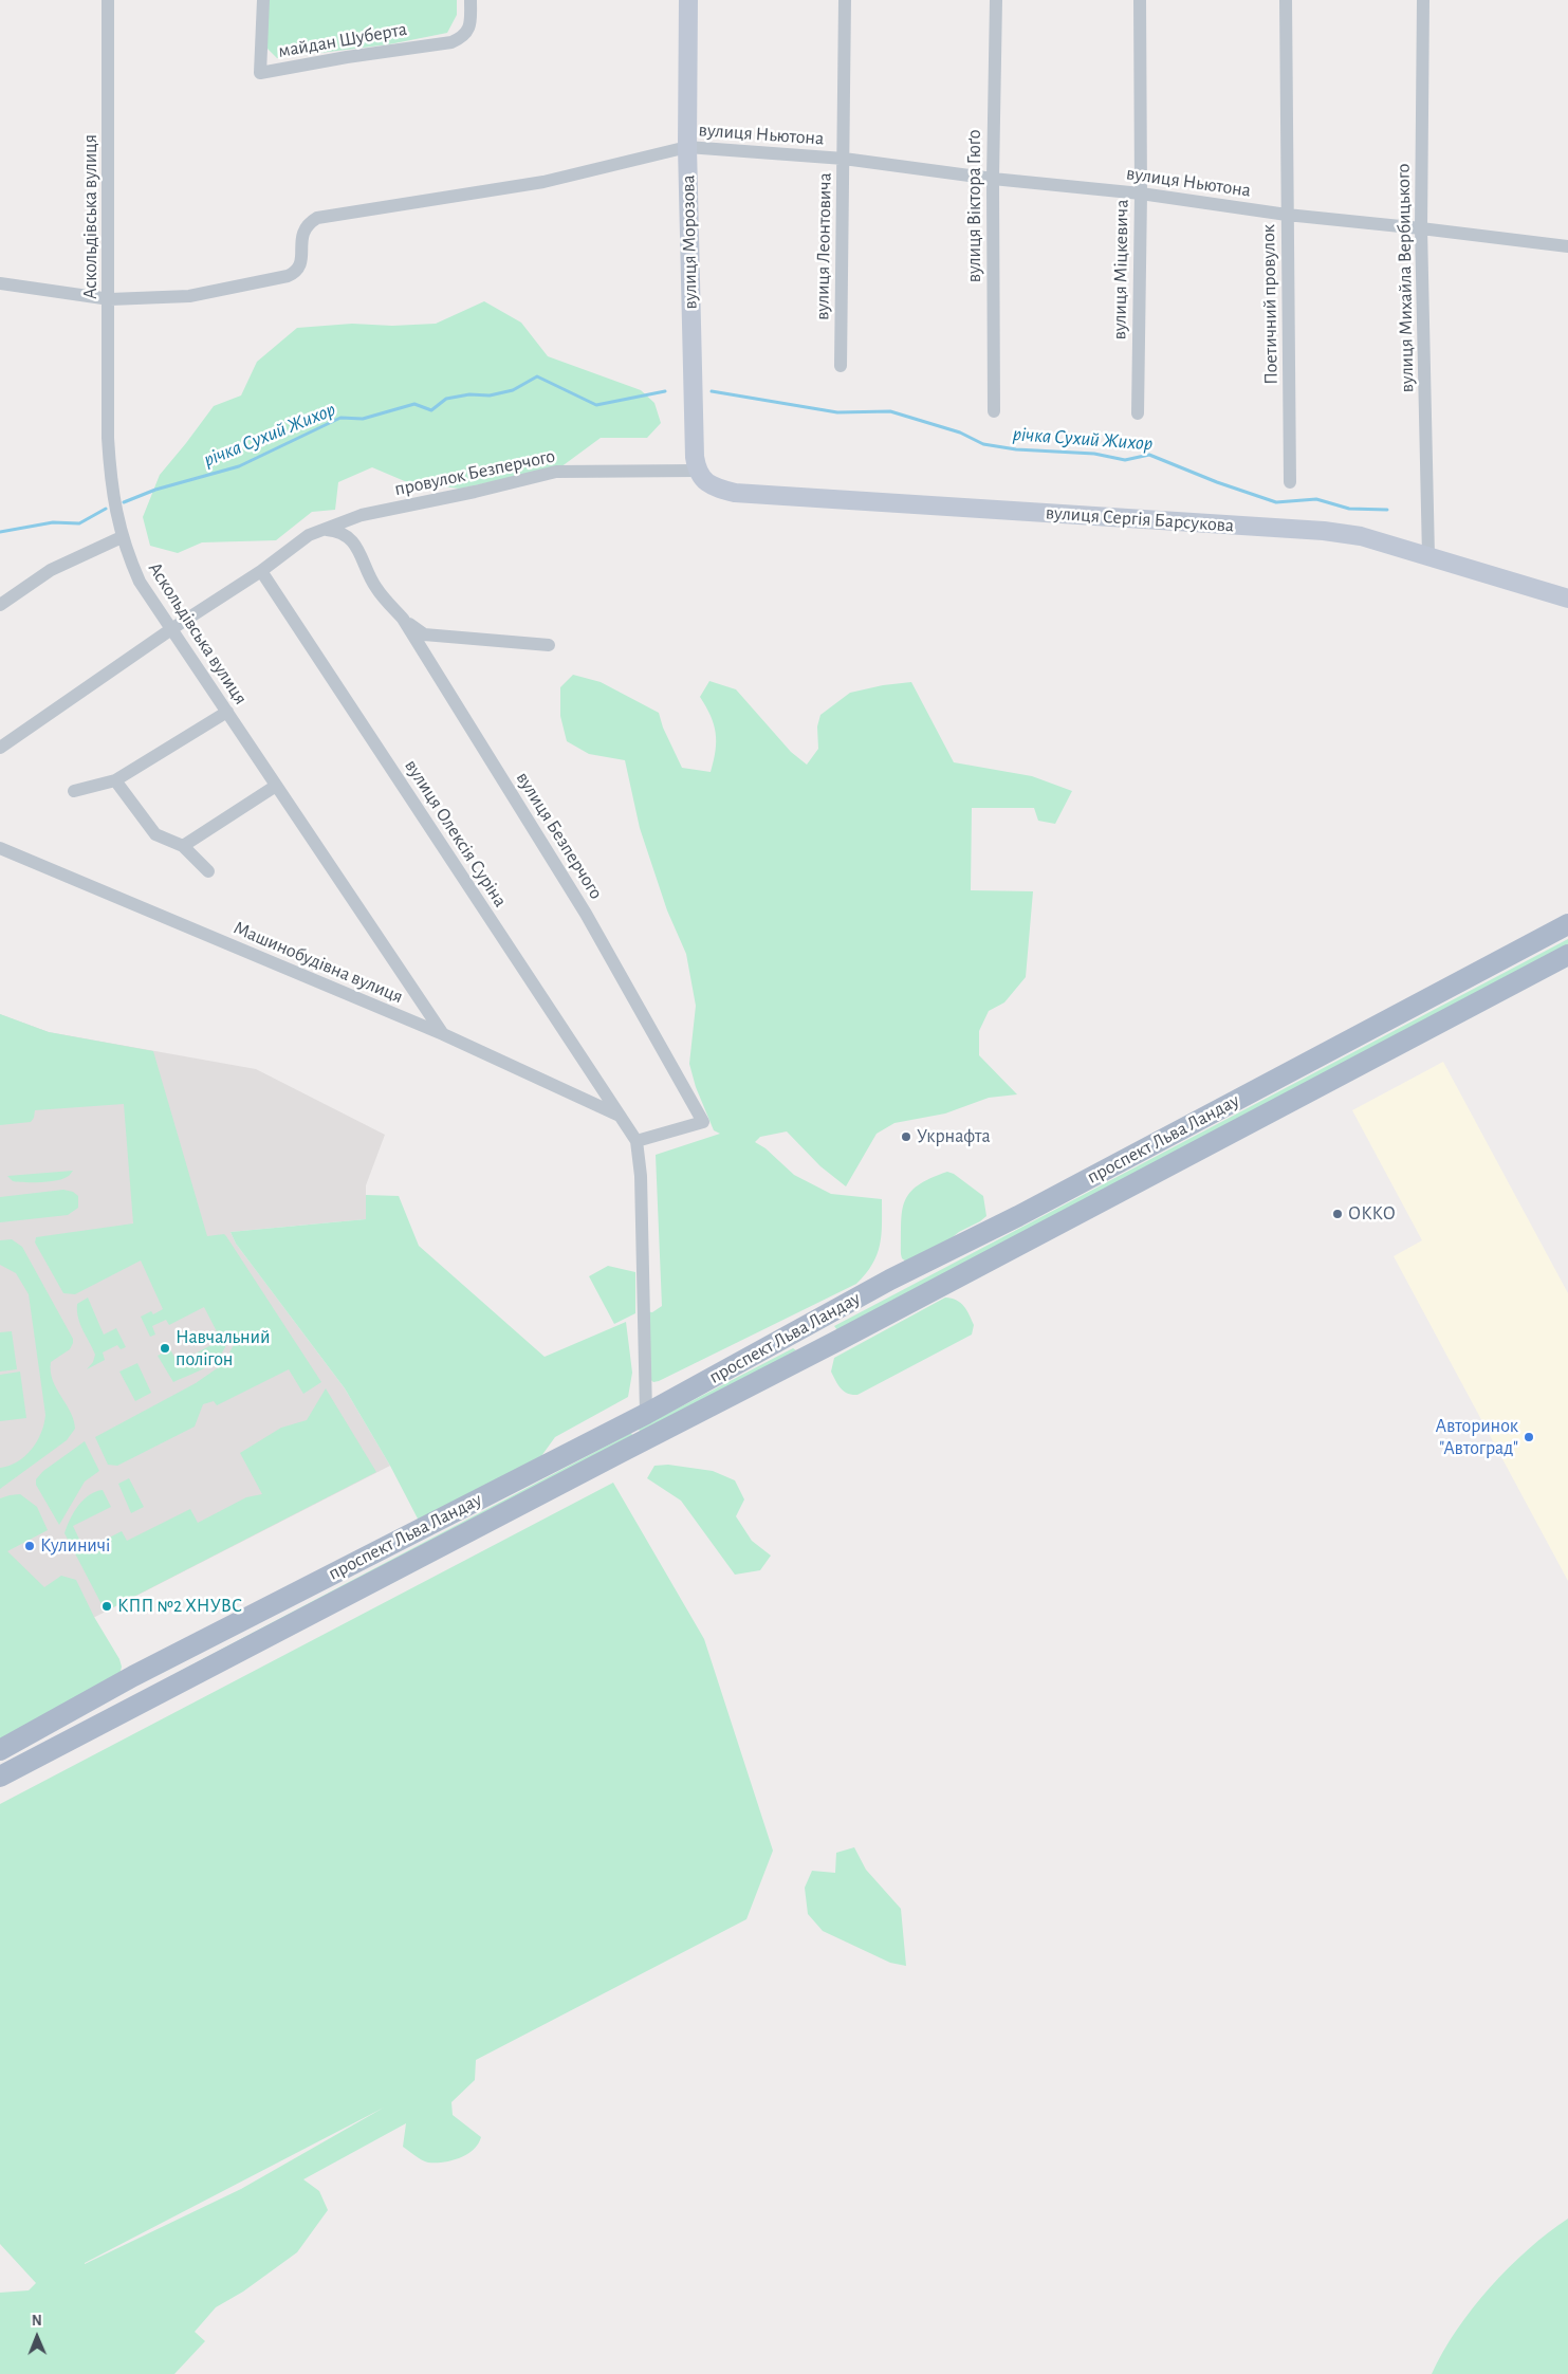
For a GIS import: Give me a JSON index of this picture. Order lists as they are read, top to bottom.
{
  "streets": {
    "main road": ["вулиця Морозова", "вулиця Сергія Барсукова", "проспект Льва Ландау"],
    "street": [
      "майдан Шуберта",
      "вулиця Ньютона",
      "вулиця Віктора Гюґо",
      "Аскольдівська вулиця",
      "вулиця Леонтовича",
      "вулиця Міцкевича",
      "вулиця Михайла Вербицького",
      "Поетичний провулок",
      "провулок Безперчого",
      "вулиця Олексія Суріна",
      "вулиця Безперчого",
      "Машинобудівна вулиця"
    ]
  },
  "crossings": [
    ["вулиця Ньютона", "вулиця Віктора Гюґо"],
    ["вулиця Ньютона", "Аскольдівська вулиця"],
    ["вулиця Ньютона", "вулиця Морозова"],
    ["вулиця Ньютона", "вулиця Леонтовича"],
    ["вулиця Ньютона", "вулиця Міцкевича"],
    ["вулиця Ньютона", "вулиця Михайла Вербицького"],
    ["вулиця Ньютона", "Поетичний провулок"],
    ["Аскольдівська вулиця", "провулок Безперчого"],
    ["Аскольдівська вулиця", "Машинобудівна вулиця"],
    ["вулиця Морозова", "провулок Безперчого"],
    ["вулиця Морозова", "вулиця Сергія Барсукова"],
    ["вулиця Михайла Вербицького", "вулиця Сергія Барсукова"],
    ["провулок Безперчого", "вулиця Сергія Барсукова"],
    ["провулок Безперчого", "вулиця Олексія Суріна"],
    ["провулок Безперчого", "вулиця Безперчого"],
    ["вулиця Олексія Суріна", "вулиця Безперчого"],
    ["вулиця Олексія Суріна", "Машинобудівна вулиця"]
  ],
  "water": ["річка Сухий Жихор"],
  "places": [
    "Укрнафта",
    "ОККО",
    "Навчальний полігон",
    "Авторинок \"Автоград\"",
    "Кулиничі",
    "КПП №2 ХНУВС"
  ],
  "north": "top"
}
